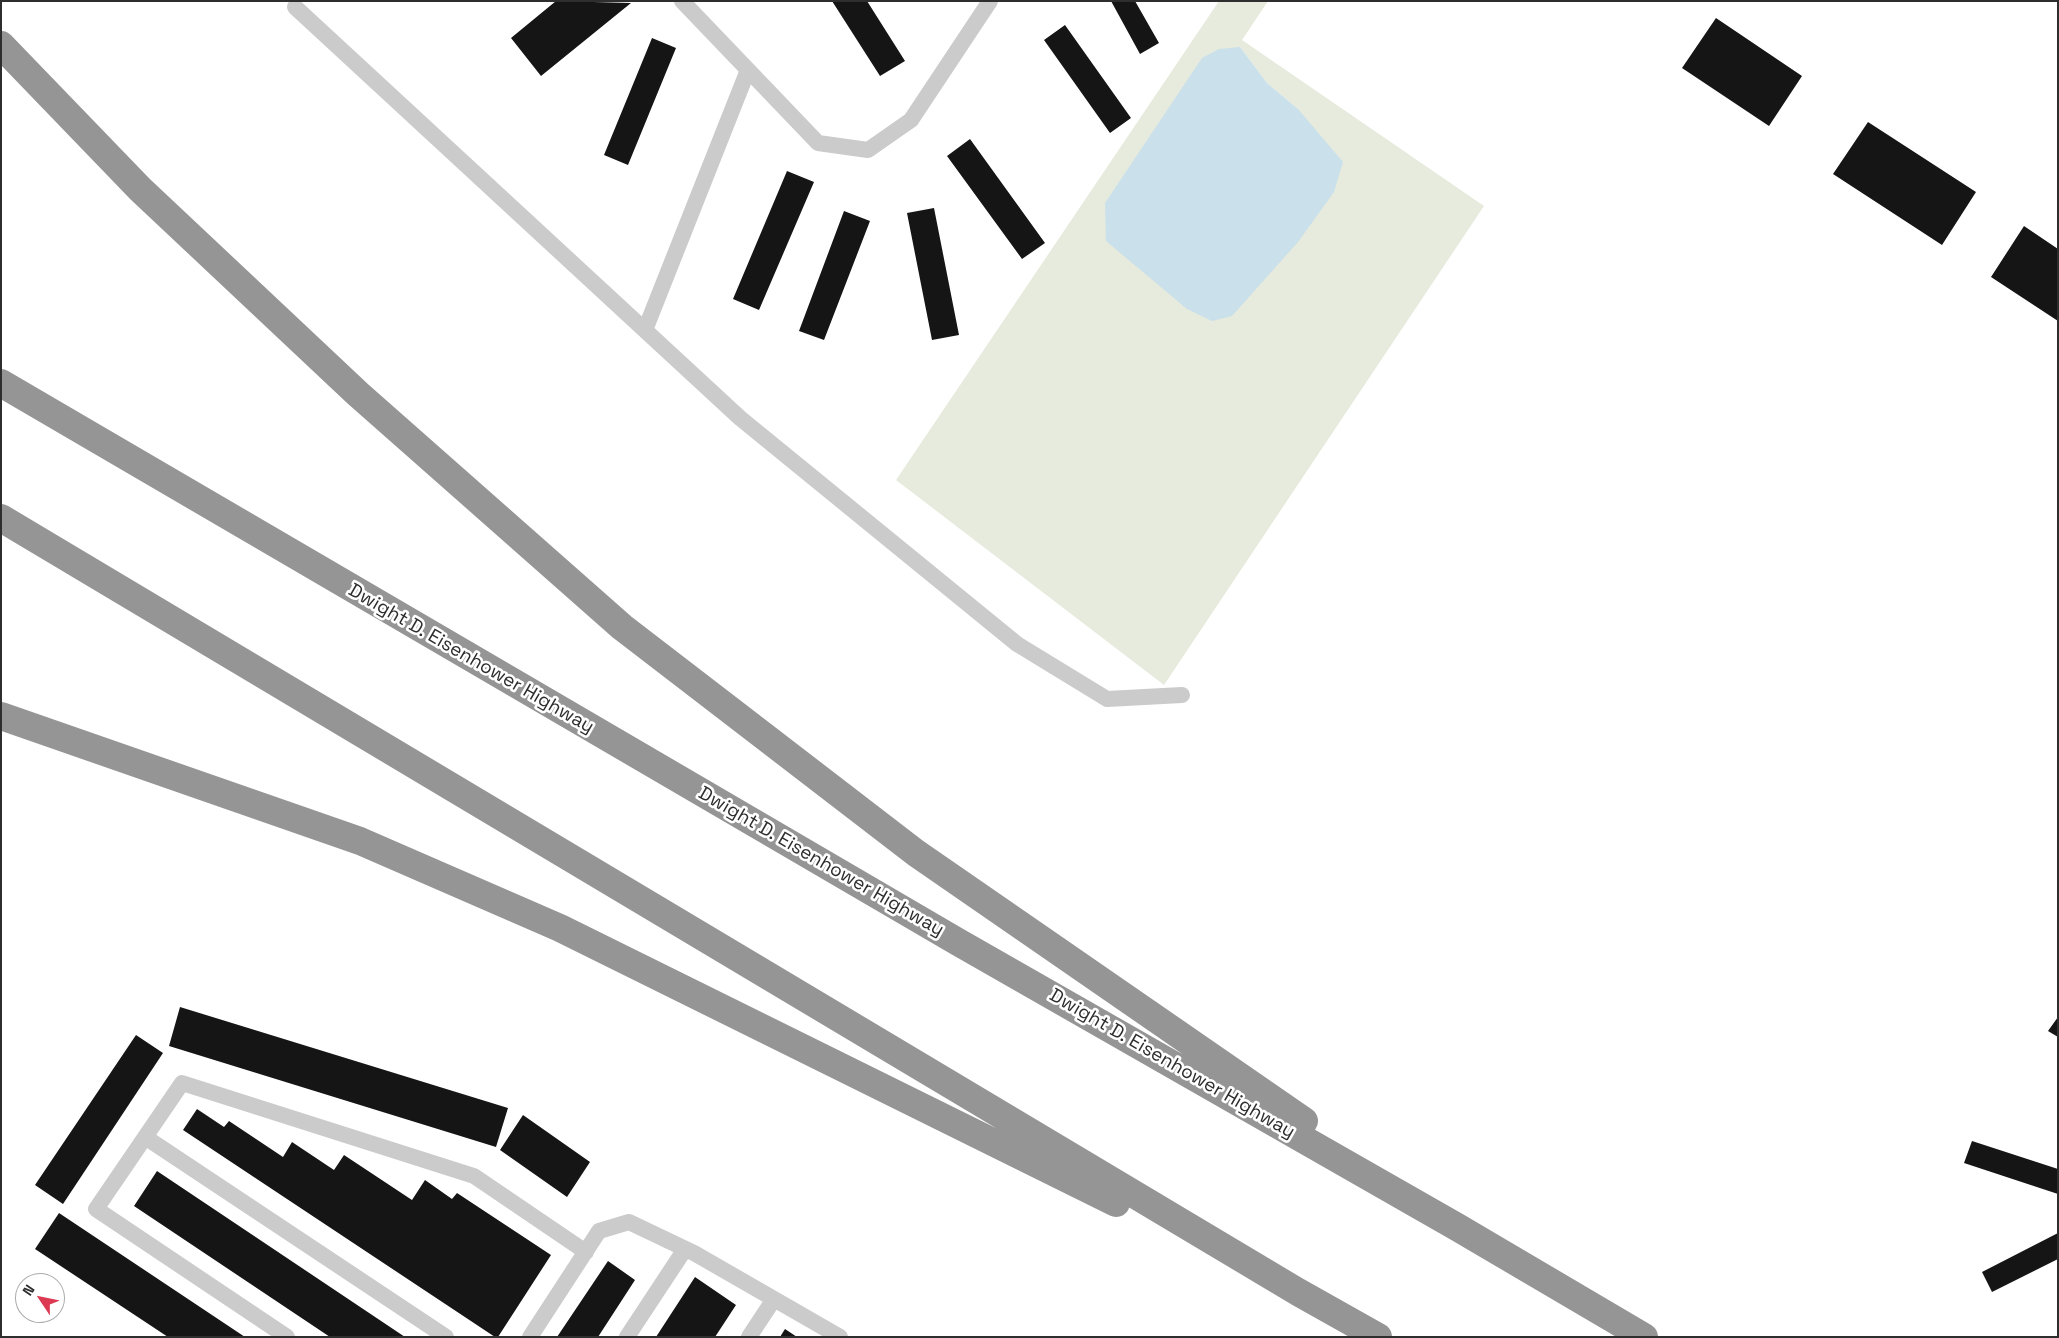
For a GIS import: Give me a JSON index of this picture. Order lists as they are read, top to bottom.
{
  "streets": {
    "highway": ["Dwight D. Eisenhower Highway"]
  },
  "north": "top left"
}
